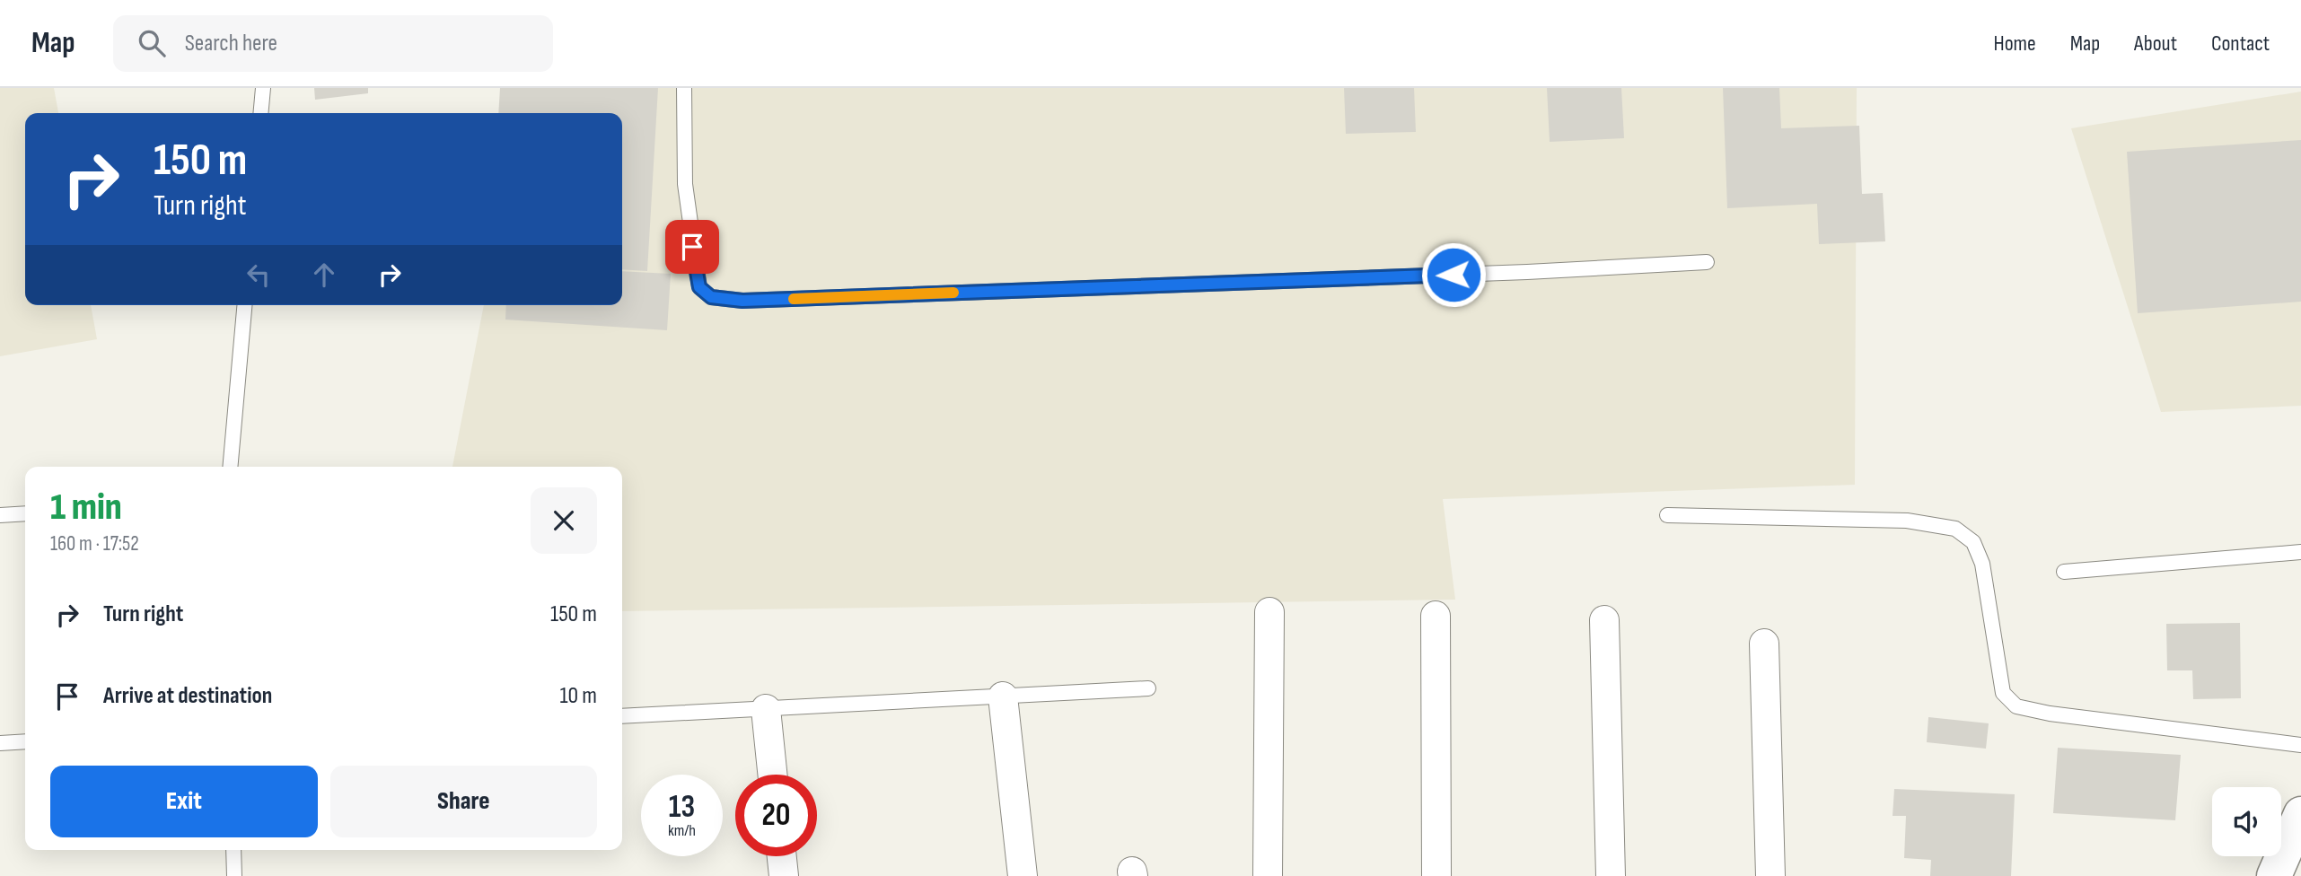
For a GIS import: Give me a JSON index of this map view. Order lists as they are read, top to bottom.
{
  "page": {
    "header": "Map",
    "search": "Search here",
    "nav": [
      "Home",
      "Map",
      "About",
      "Contact"
    ],
    "turn": ["150 m", "Turn right"],
    "heading": ["1 min", "160 m · 17:52"],
    "list": [
      {
        "name": "Turn right",
        "value": "150 m"
      },
      {
        "name": "Arrive at destination",
        "value": "10 m"
      }
    ],
    "buttons": ["Exit", "Share"],
    "speed": "13 km/h",
    "limit": "20"
  }
}
